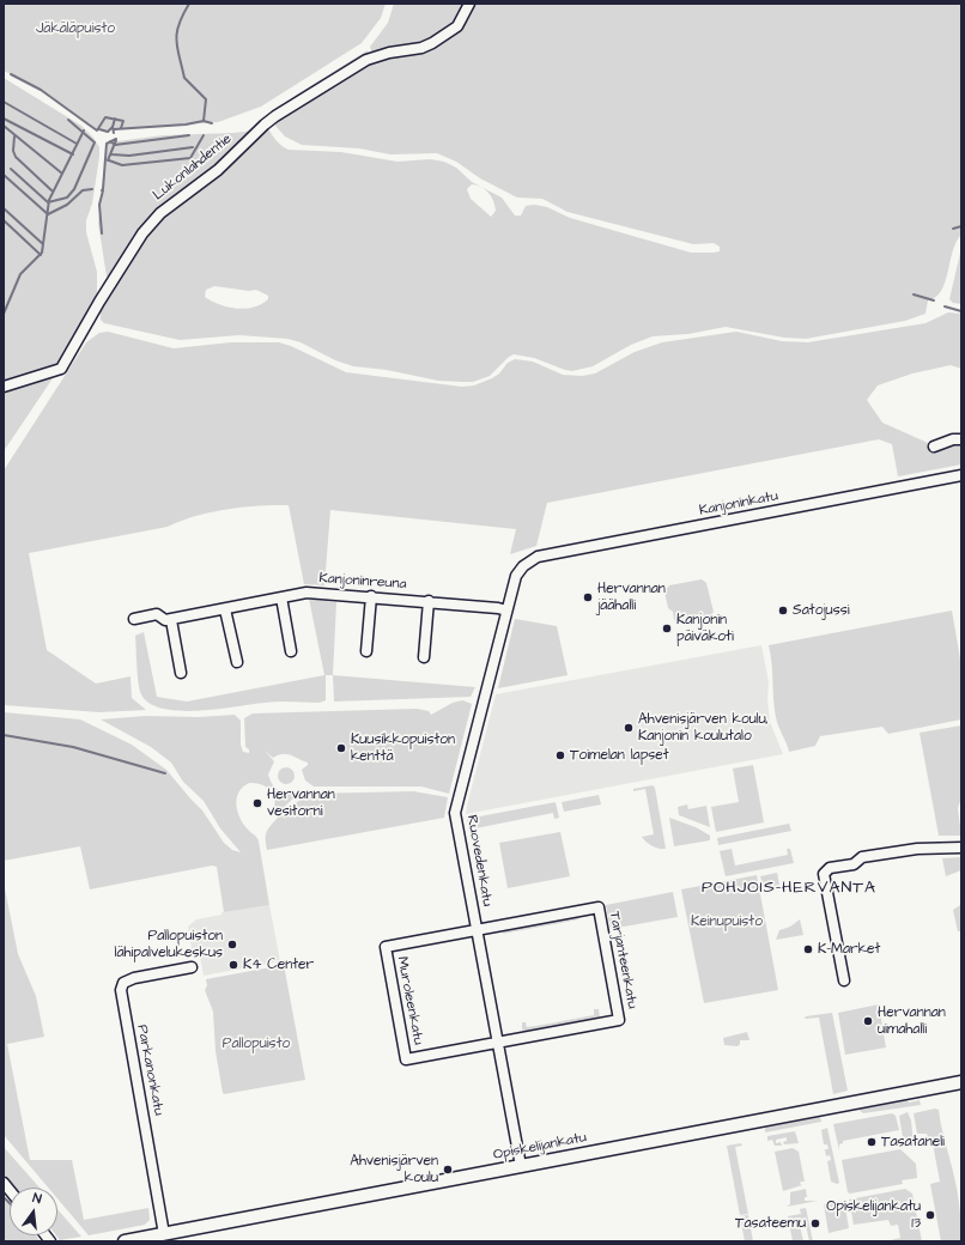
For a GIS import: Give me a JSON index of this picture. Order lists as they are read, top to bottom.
{
  "streets": {
    "main road": ["Opiskelijankatu"],
    "street": [
      "Lukonlahdentie",
      "Kanjoninkatu",
      "Kanjoninreuna",
      "Ruovedenkatu",
      "Tarjanteenkatu",
      "Muroleenkatu",
      "Parkanonkatu"
    ]
  },
  "crossings": [
    ["Kanjoninkatu", "Ruovedenkatu"],
    ["Kanjoninreuna", "Ruovedenkatu"],
    ["Ruovedenkatu", "Tarjanteenkatu"],
    ["Ruovedenkatu", "Muroleenkatu"],
    ["Ruovedenkatu", "Opiskelijankatu"],
    ["Tarjanteenkatu", "Muroleenkatu"],
    ["Parkanonkatu", "Opiskelijankatu"]
  ],
  "districts": ["POHJOIS-HERVANTA"],
  "parks": ["Jäkäläpuisto", "Keinupuisto", "Pallopuisto"],
  "places": [
    "Hervannan jäähalli",
    "Satojussi",
    "Kanjonin päiväkoti",
    "Ahvenisjärven koulu, Kanjonin koulutalo",
    "Kuusikkopuiston kenttä",
    "Toimelan lapset",
    "Hervannan vesitorni",
    "Pallopuiston lähipalvelukeskus",
    "K-Market",
    "K4 Center",
    "Hervannan uimahalli",
    "Tasataneli",
    "Ahvenisjärven koulu",
    "Opiskelijankatu 13",
    "Tasateemu"
  ],
  "north": "top"
}
